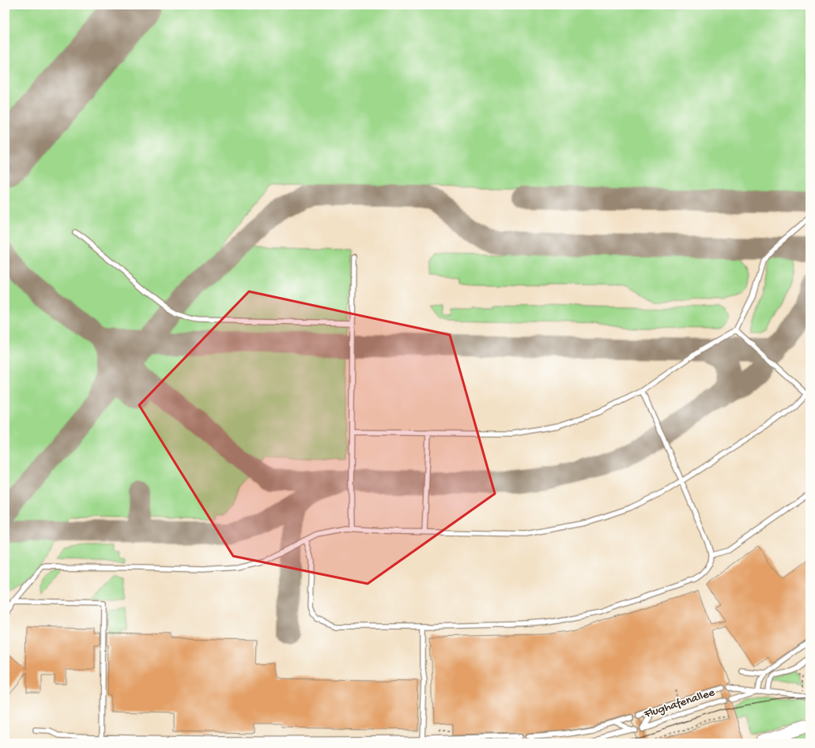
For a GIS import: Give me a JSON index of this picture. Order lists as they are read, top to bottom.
{
  "streets": {
    "lane": ["Flughafenallee"]
  }
}
